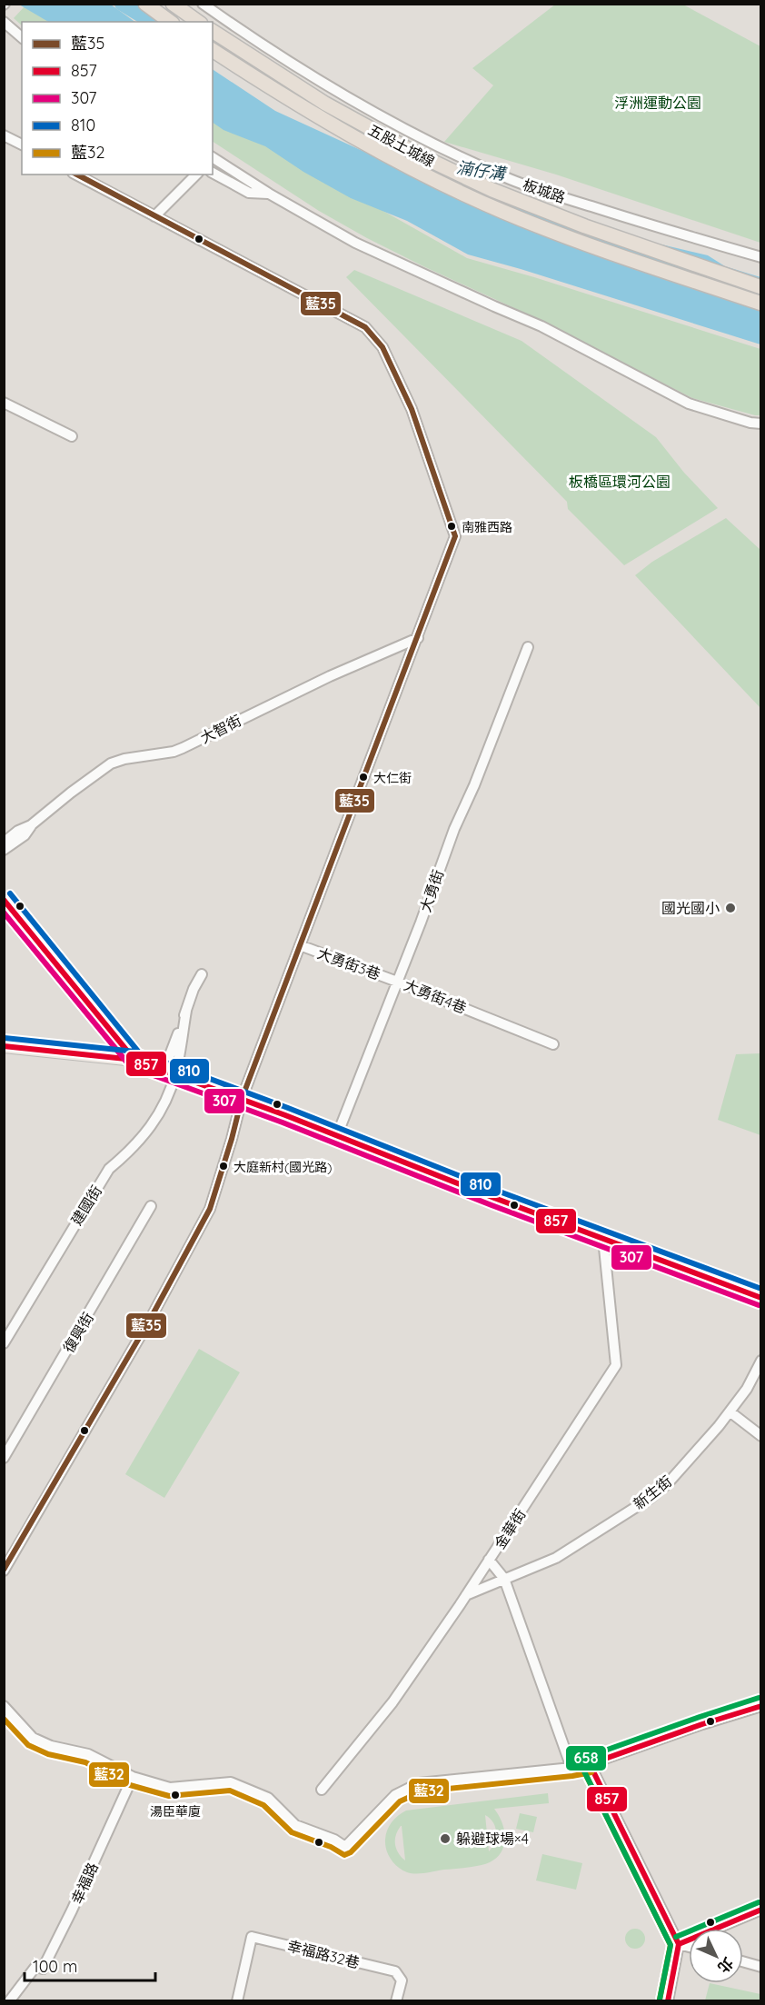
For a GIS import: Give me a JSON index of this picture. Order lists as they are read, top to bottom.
{
  "streets": {
    "highway": ["五股土城線"],
    "street": [
      "板城路",
      "大智街",
      "大勇街",
      "大勇街3巷",
      "大勇街4巷",
      "建國街",
      "復興街",
      "新生街",
      "金華街",
      "幸福路",
      "幸福路32巷"
    ]
  },
  "crossings": [
    ["大勇街", "大勇街3巷"],
    ["大勇街", "大勇街4巷"],
    ["大勇街3巷", "大勇街4巷"],
    ["新生街", "金華街"]
  ],
  "water": ["湳仔溝"],
  "parks": ["浮洲運動公園", "板橋區環河公園"],
  "places": [
    "南雅西路",
    "大仁街",
    "國光國小",
    "大庭新村(國光路)",
    "湯臣華廈",
    "躲避球場×4"
  ],
  "lines": [
    "transit line 藍35",
    "transit line 810",
    "transit line 857",
    "transit line 307",
    "transit line 658",
    "transit line 藍32"
  ],
  "legend": [
    "藍35",
    "857",
    "307",
    "810",
    "藍32"
  ],
  "scale_bar": "100 m",
  "north": "bottom right"
}
